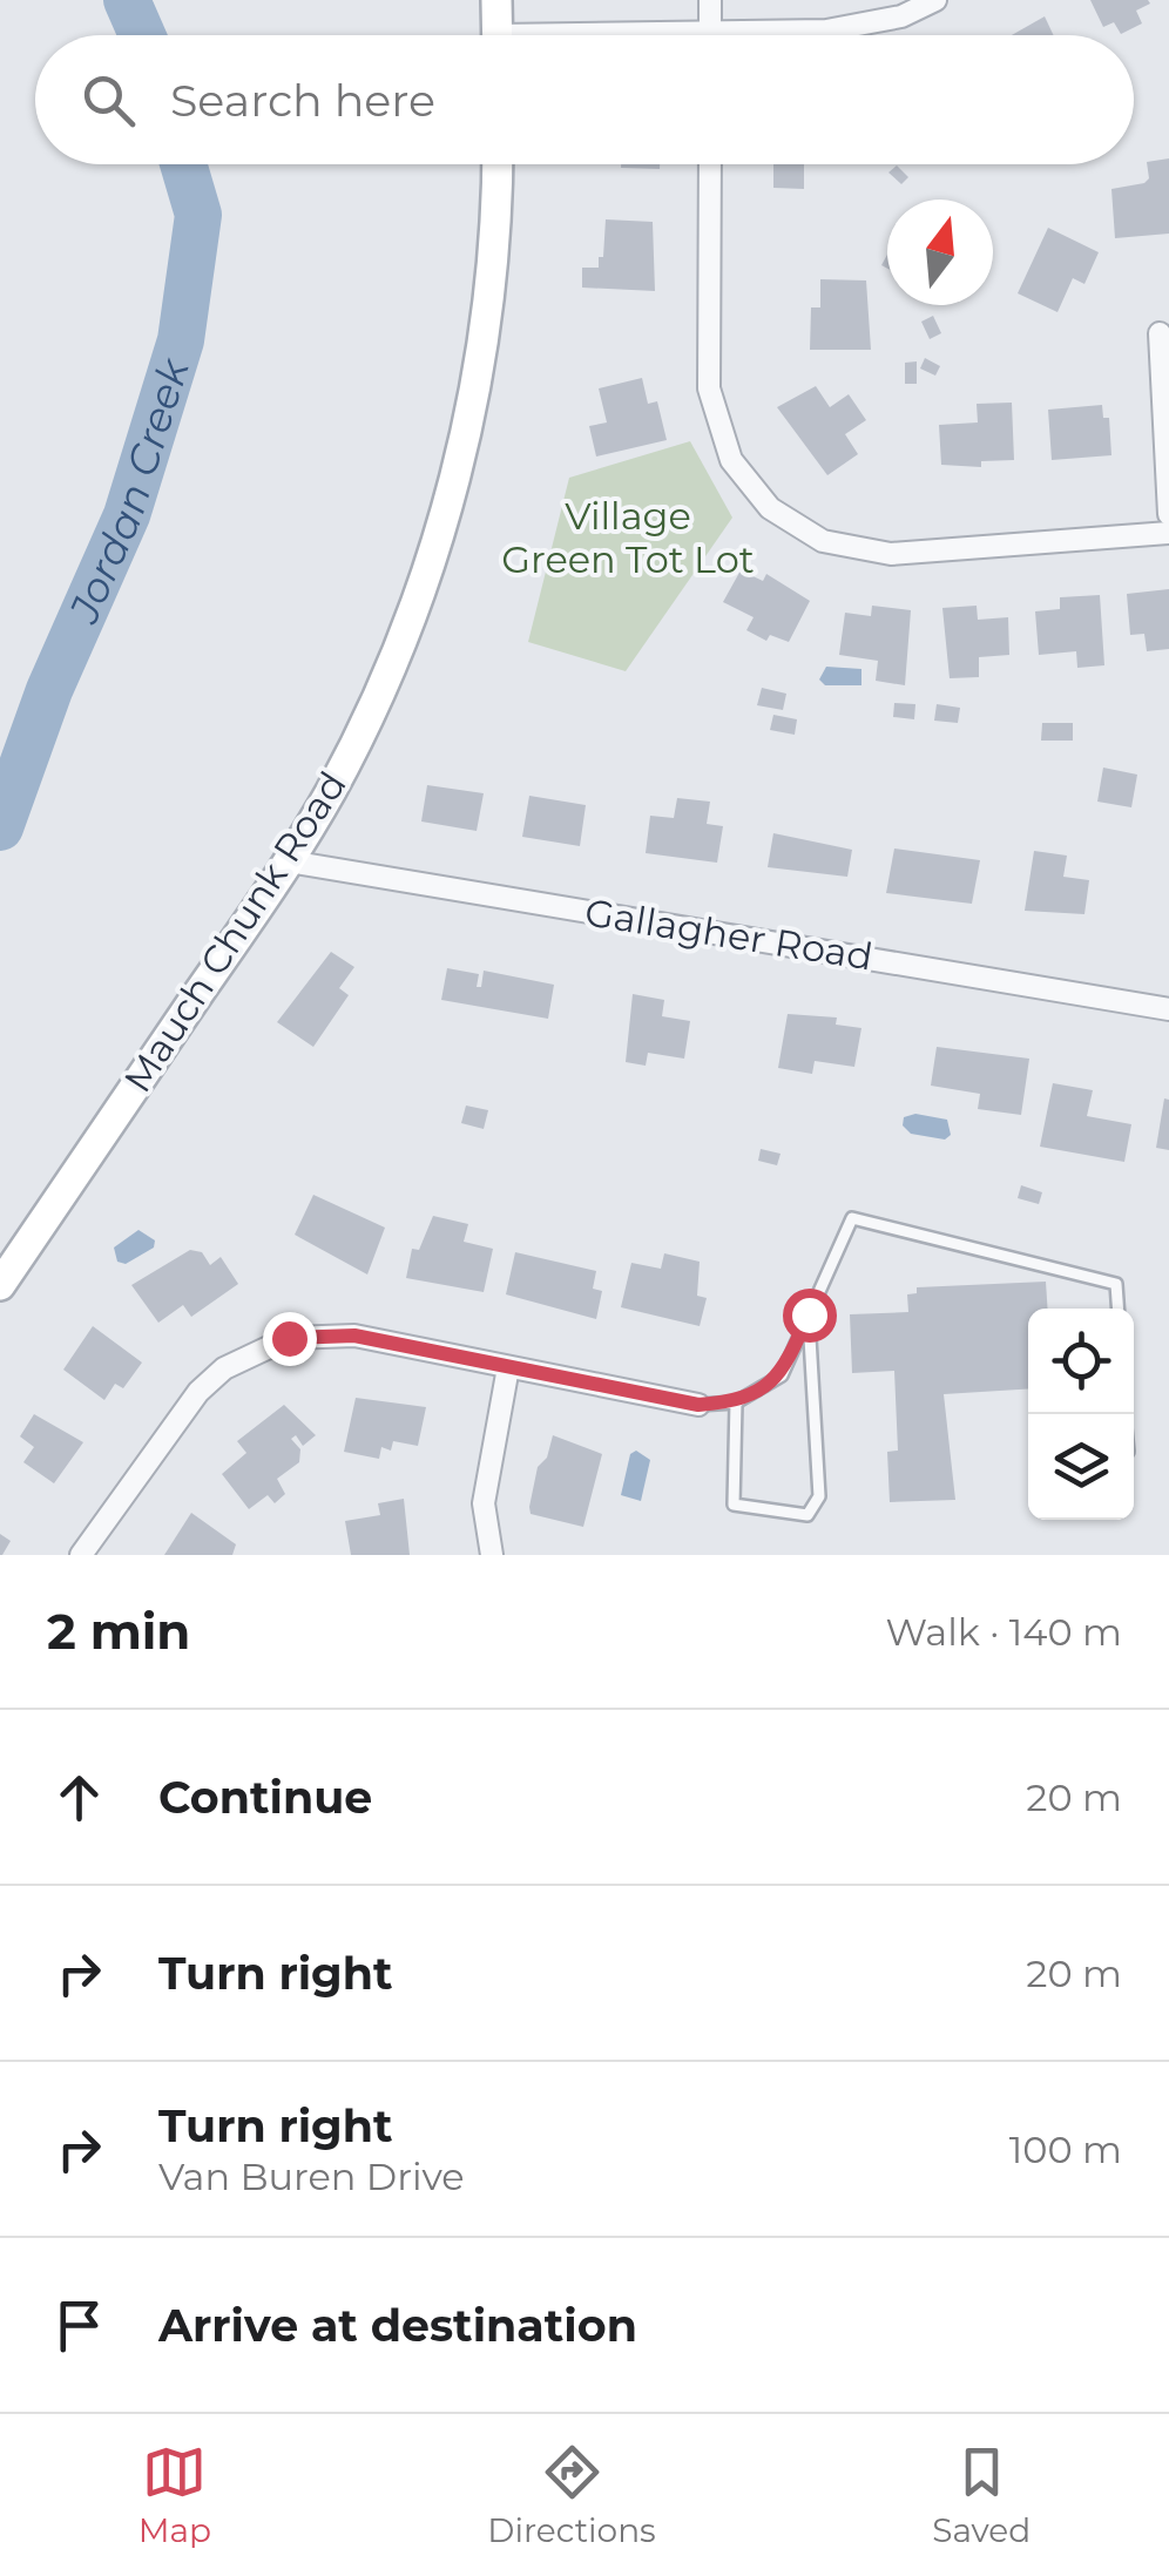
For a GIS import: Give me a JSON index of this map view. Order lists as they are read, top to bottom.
{
  "streets": {
    "main road": ["Mauch Chunk Road"],
    "street": ["Gallagher Road"]
  },
  "crossings": [
    ["Mauch Chunk Road", "Gallagher Road"]
  ],
  "water": ["Jordan Creek"],
  "parks": ["Village Green Tot Lot"],
  "north": "top",
  "page": {
    "search": "Search here",
    "heading": ["2 min", "Walk · 140 m"],
    "list": [
      ["Continue", "20 m"],
      ["Turn right", "20 m"],
      ["Turn right", "Van Buren Drive", "100 m"],
      "Arrive at destination"
    ],
    "nav": ["Map", "Directions", "Saved"]
  }
}
